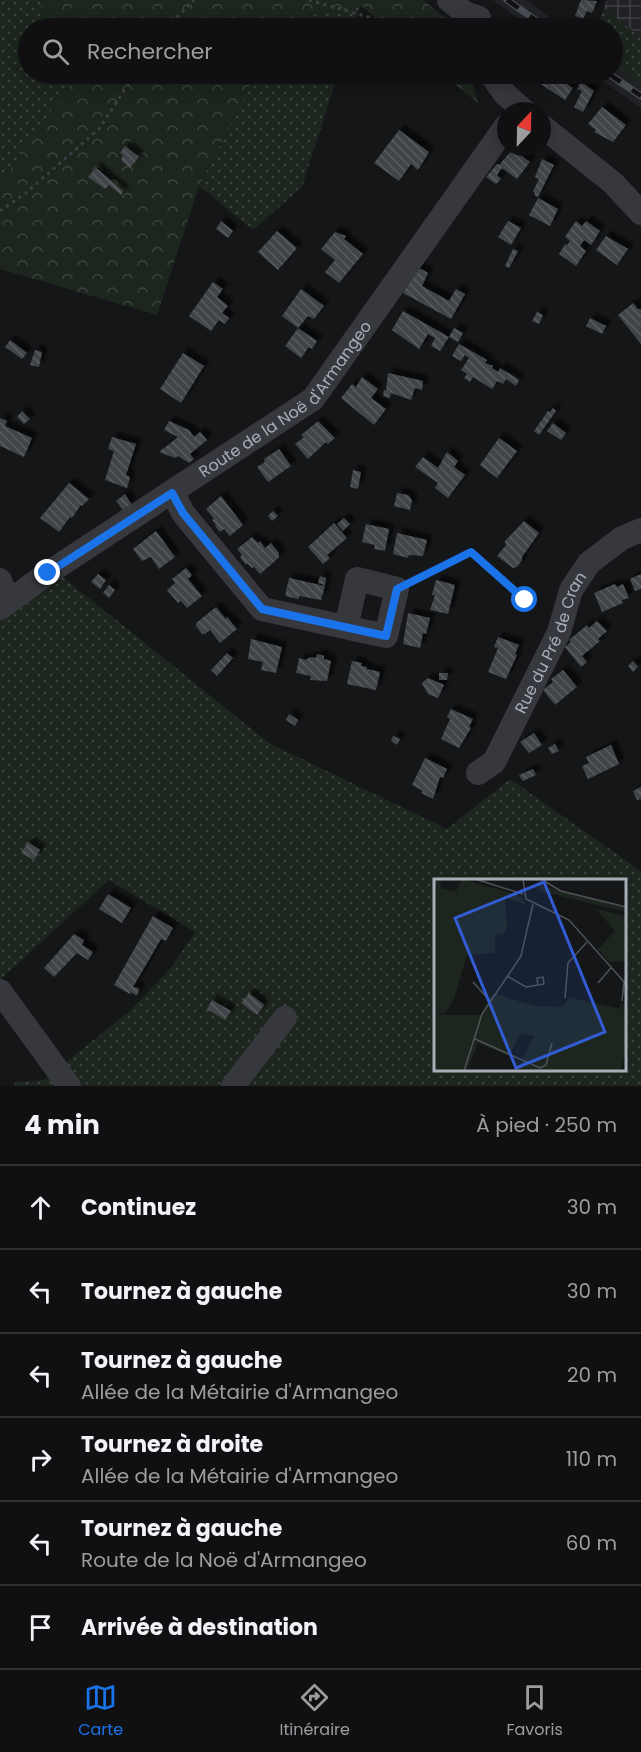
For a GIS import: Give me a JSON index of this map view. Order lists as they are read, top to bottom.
{
  "streets": {
    "street": ["Route de la Noë d'Armangeo", "Rue du Pré de Cran"]
  },
  "north": "top",
  "page": {
    "search": "Rechercher",
    "heading": ["4 min", "À pied · 250 m"],
    "list": [
      ["Continuez", "30 m"],
      ["Tournez à gauche", "30 m"],
      ["Tournez à gauche", "Allée de la Métairie d'Armangeo", "20 m"],
      ["Tournez à droite", "Allée de la Métairie d'Armangeo", "110 m"],
      ["Tournez à gauche", "Route de la Noë d'Armangeo", "60 m"],
      "Arrivée à destination"
    ],
    "nav": ["Carte", "Itinéraire", "Favoris"]
  }
}
